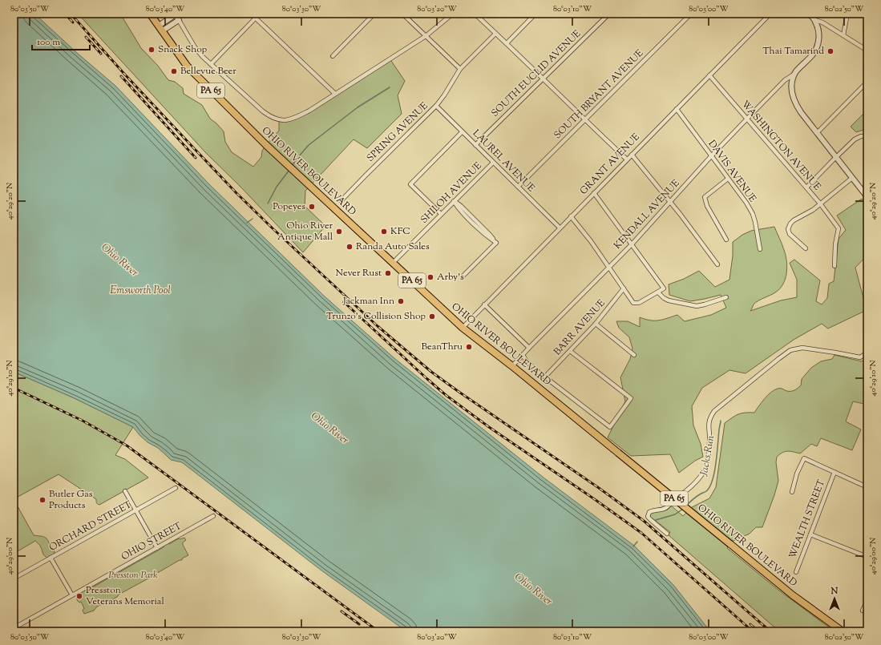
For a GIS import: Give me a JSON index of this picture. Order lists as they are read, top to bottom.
{
  "streets": {
    "highway": ["PA 65", "OHIO RIVER BOULEVARD"],
    "street": [
      "SOUTH EUCLID AVENUE",
      "SOUTH BRYANT AVENUE",
      "SPRING AVENUE",
      "WASHINGTON AVENUE",
      "LAUREL AVENUE",
      "GRANT AVENUE",
      "DAVIS AVENUE",
      "SHILOH AVENUE",
      "KENDALL AVENUE",
      "BARR AVENUE",
      "WEALTH STREET",
      "ORCHARD STREET",
      "OHIO STREET"
    ]
  },
  "crossings": [
    ["SOUTH EUCLID AVENUE", "LAUREL AVENUE"],
    ["SOUTH BRYANT AVENUE", "LAUREL AVENUE"],
    ["SPRING AVENUE", "LAUREL AVENUE"],
    ["WASHINGTON AVENUE", "GRANT AVENUE"],
    ["WASHINGTON AVENUE", "KENDALL AVENUE"],
    ["LAUREL AVENUE", "GRANT AVENUE"],
    ["LAUREL AVENUE", "SHILOH AVENUE"],
    ["GRANT AVENUE", "OHIO RIVER BOULEVARD"],
    ["GRANT AVENUE", "DAVIS AVENUE"],
    ["OHIO RIVER BOULEVARD", "SHILOH AVENUE"],
    ["OHIO RIVER BOULEVARD", "KENDALL AVENUE"],
    ["DAVIS AVENUE", "KENDALL AVENUE"]
  ],
  "water": ["Ohio River", "Emsworth Pool", "Jacks Run"],
  "parks": ["Presston Park"],
  "places": [
    "Snack Shop",
    "Thai Tamarind",
    "Bellevue Beer",
    "Popeyes",
    "Ohio River Antique Mall",
    "KFC",
    "Randa Auto Sales",
    "Never Rust",
    "Arby's",
    "Jackman Inn",
    "Trunzo's Collision Shop",
    "BeanThru",
    "Butler Gas Products",
    "Presston Veterans Memorial"
  ],
  "scale_bar": "100 m",
  "north": "top",
  "coordinates": [
    "80°03'50\"W",
    "80°03'40\"W",
    "80°03'30\"W",
    "80°03'20\"W",
    "80°03'10\"W",
    "80°03'00\"W",
    "80°02'50\"W",
    "40°29'20\"N",
    "40°29'10\"N",
    "40°29'00\"N"
  ]
}
